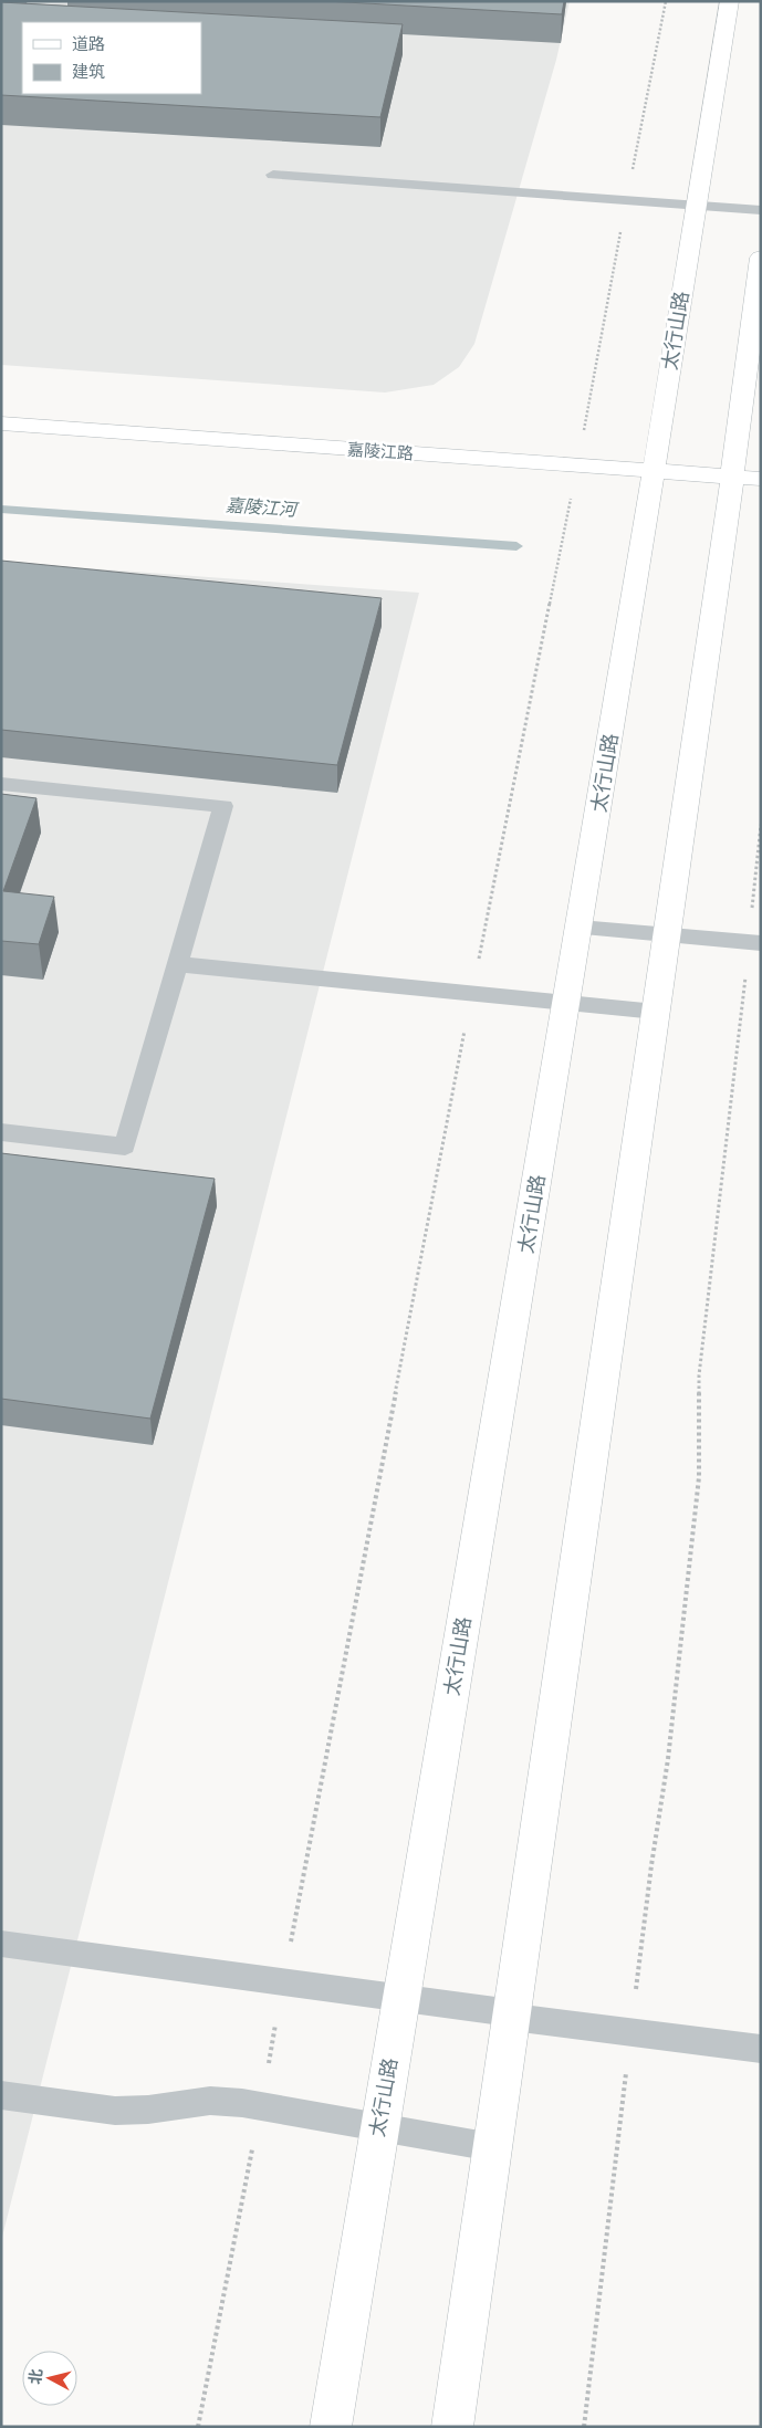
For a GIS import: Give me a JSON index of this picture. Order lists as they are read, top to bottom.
{
  "streets": {
    "street": ["太行山路", "嘉陵江路"]
  },
  "crossings": [
    ["太行山路", "嘉陵江路"]
  ],
  "water": ["嘉陵江河"],
  "legend": ["道路", "建筑"],
  "north": "left"
}
